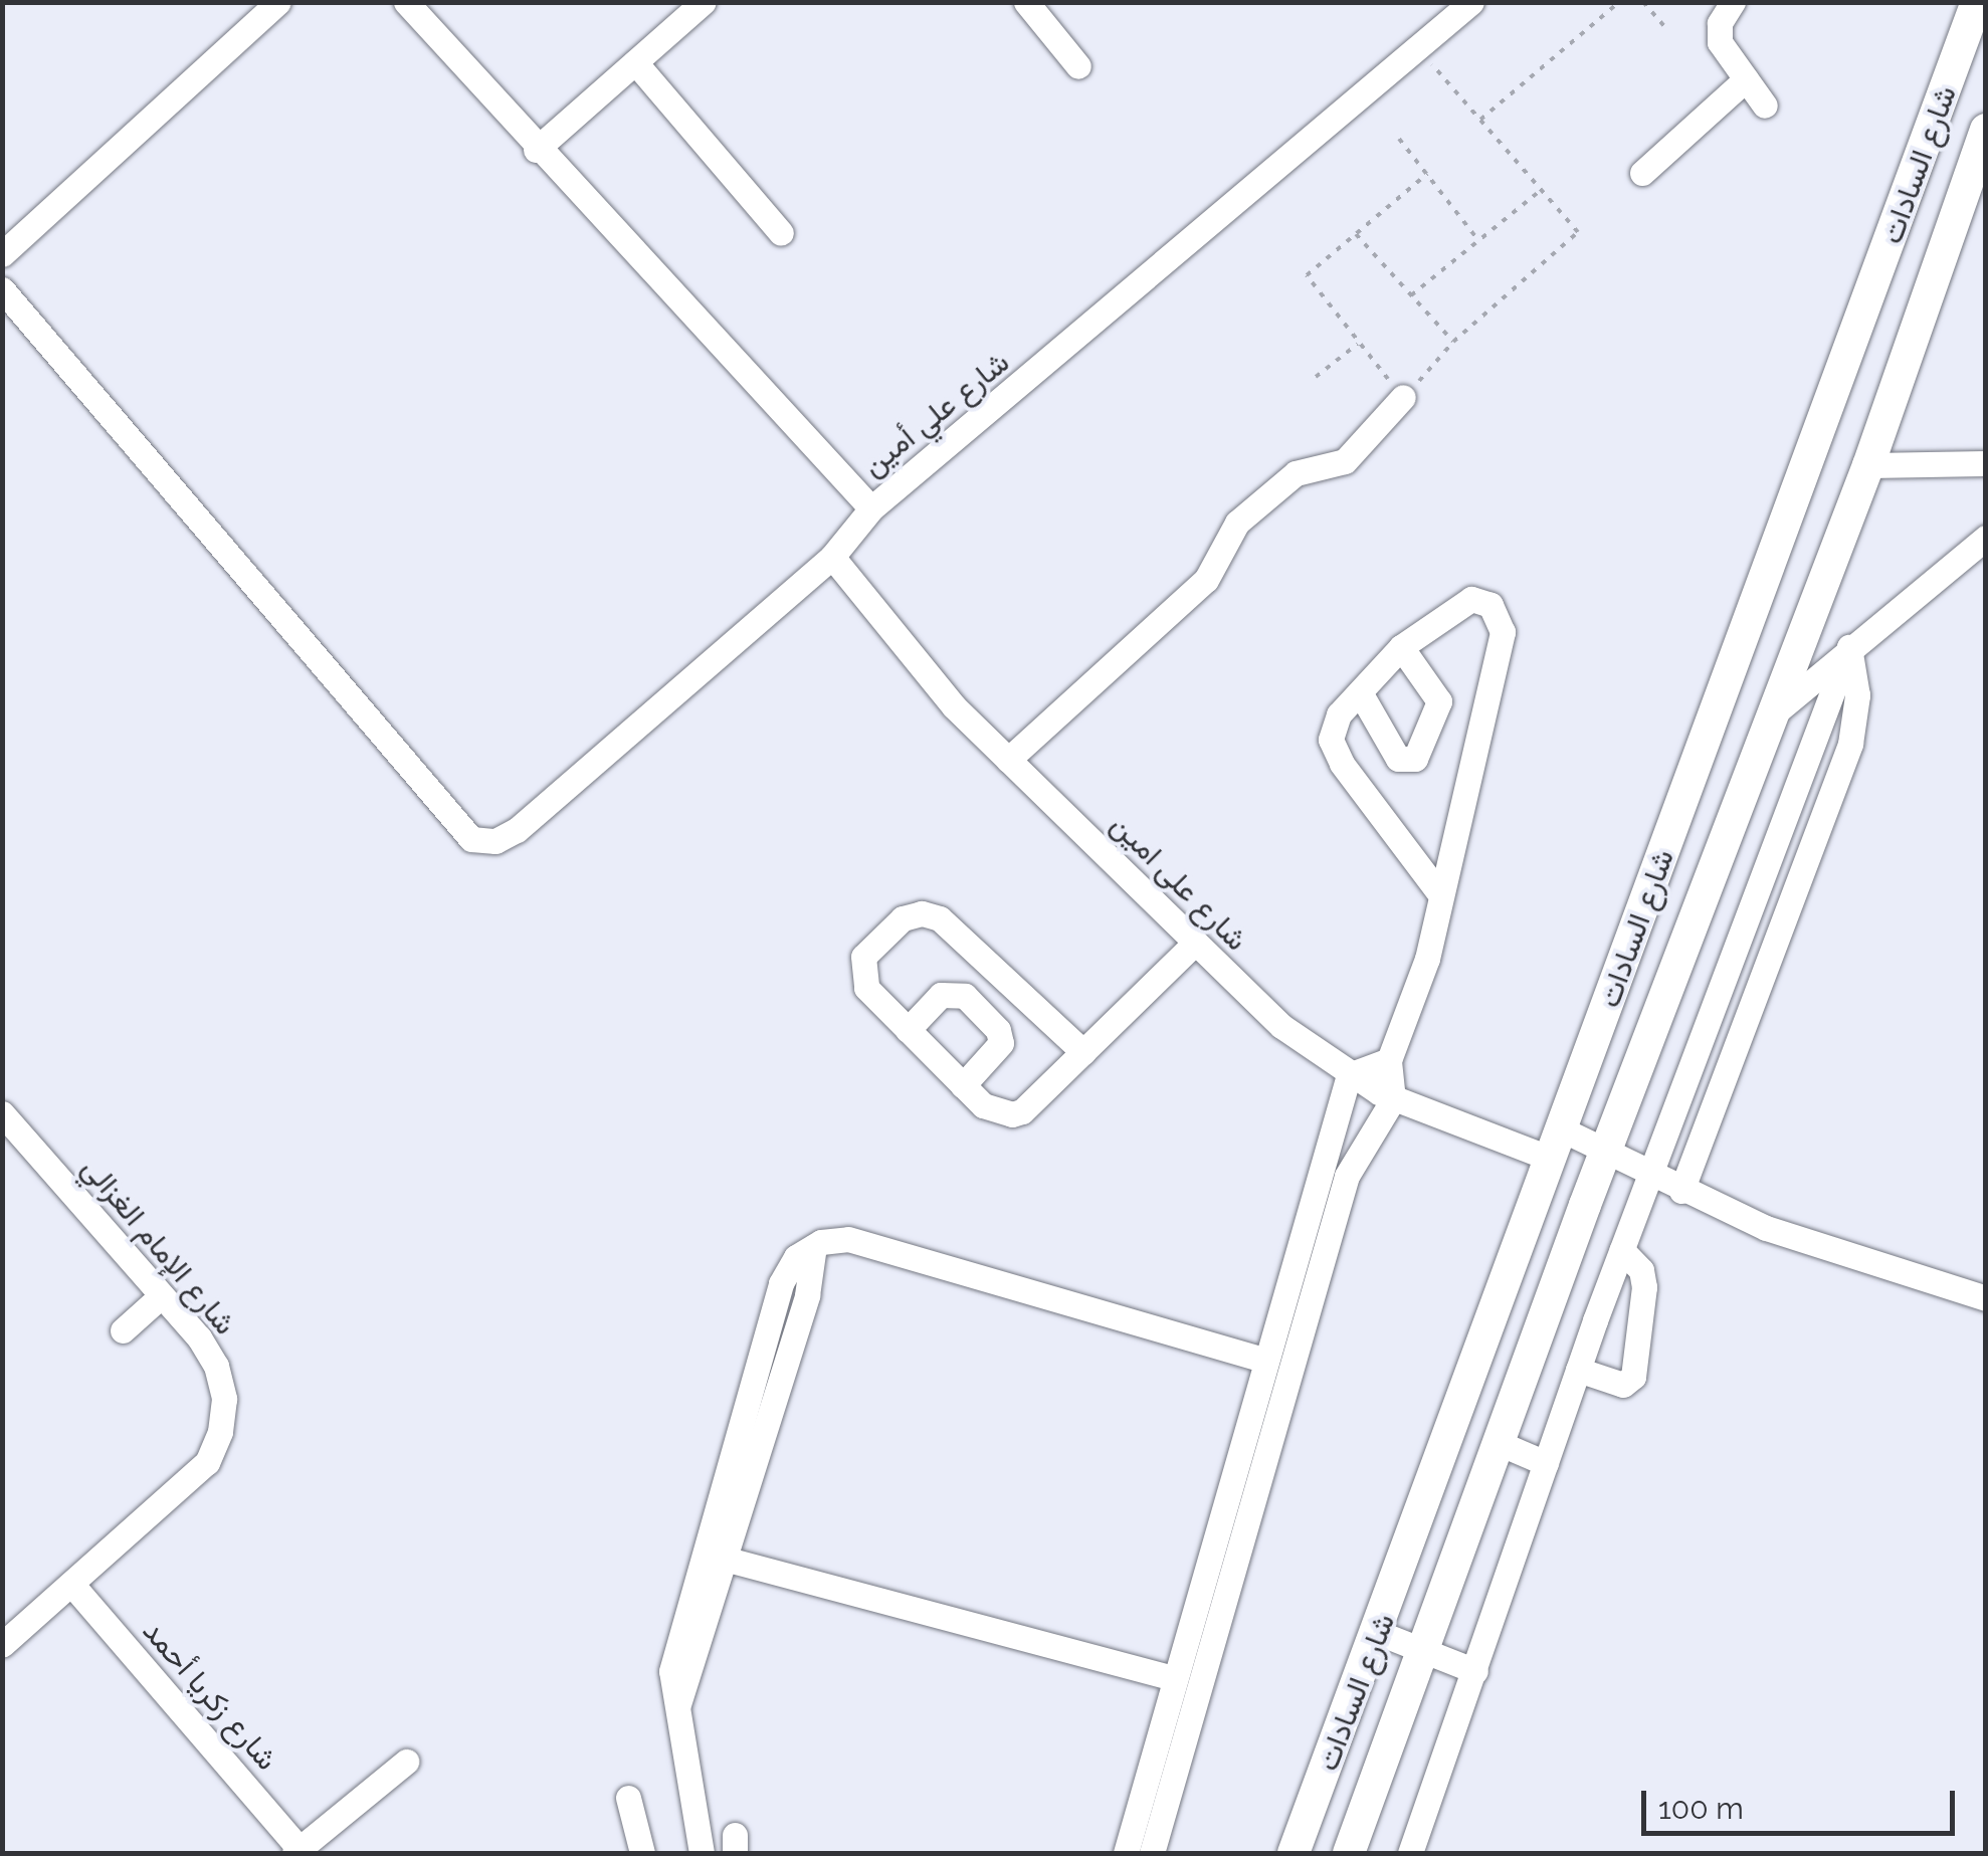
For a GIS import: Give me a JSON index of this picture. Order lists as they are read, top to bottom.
{
  "streets": {
    "main road": ["شارع السادات"],
    "street": [
      "شارع علي أمين",
      "شارع على امين",
      "شارع الإمام الغزالي",
      "شارع زكريا أحمد"
    ]
  },
  "crossings": [
    ["شارع السادات", "شارع على امين"],
    ["شارع الإمام الغزالي", "شارع زكريا أحمد"]
  ],
  "scale_bar": "100 m"
}
